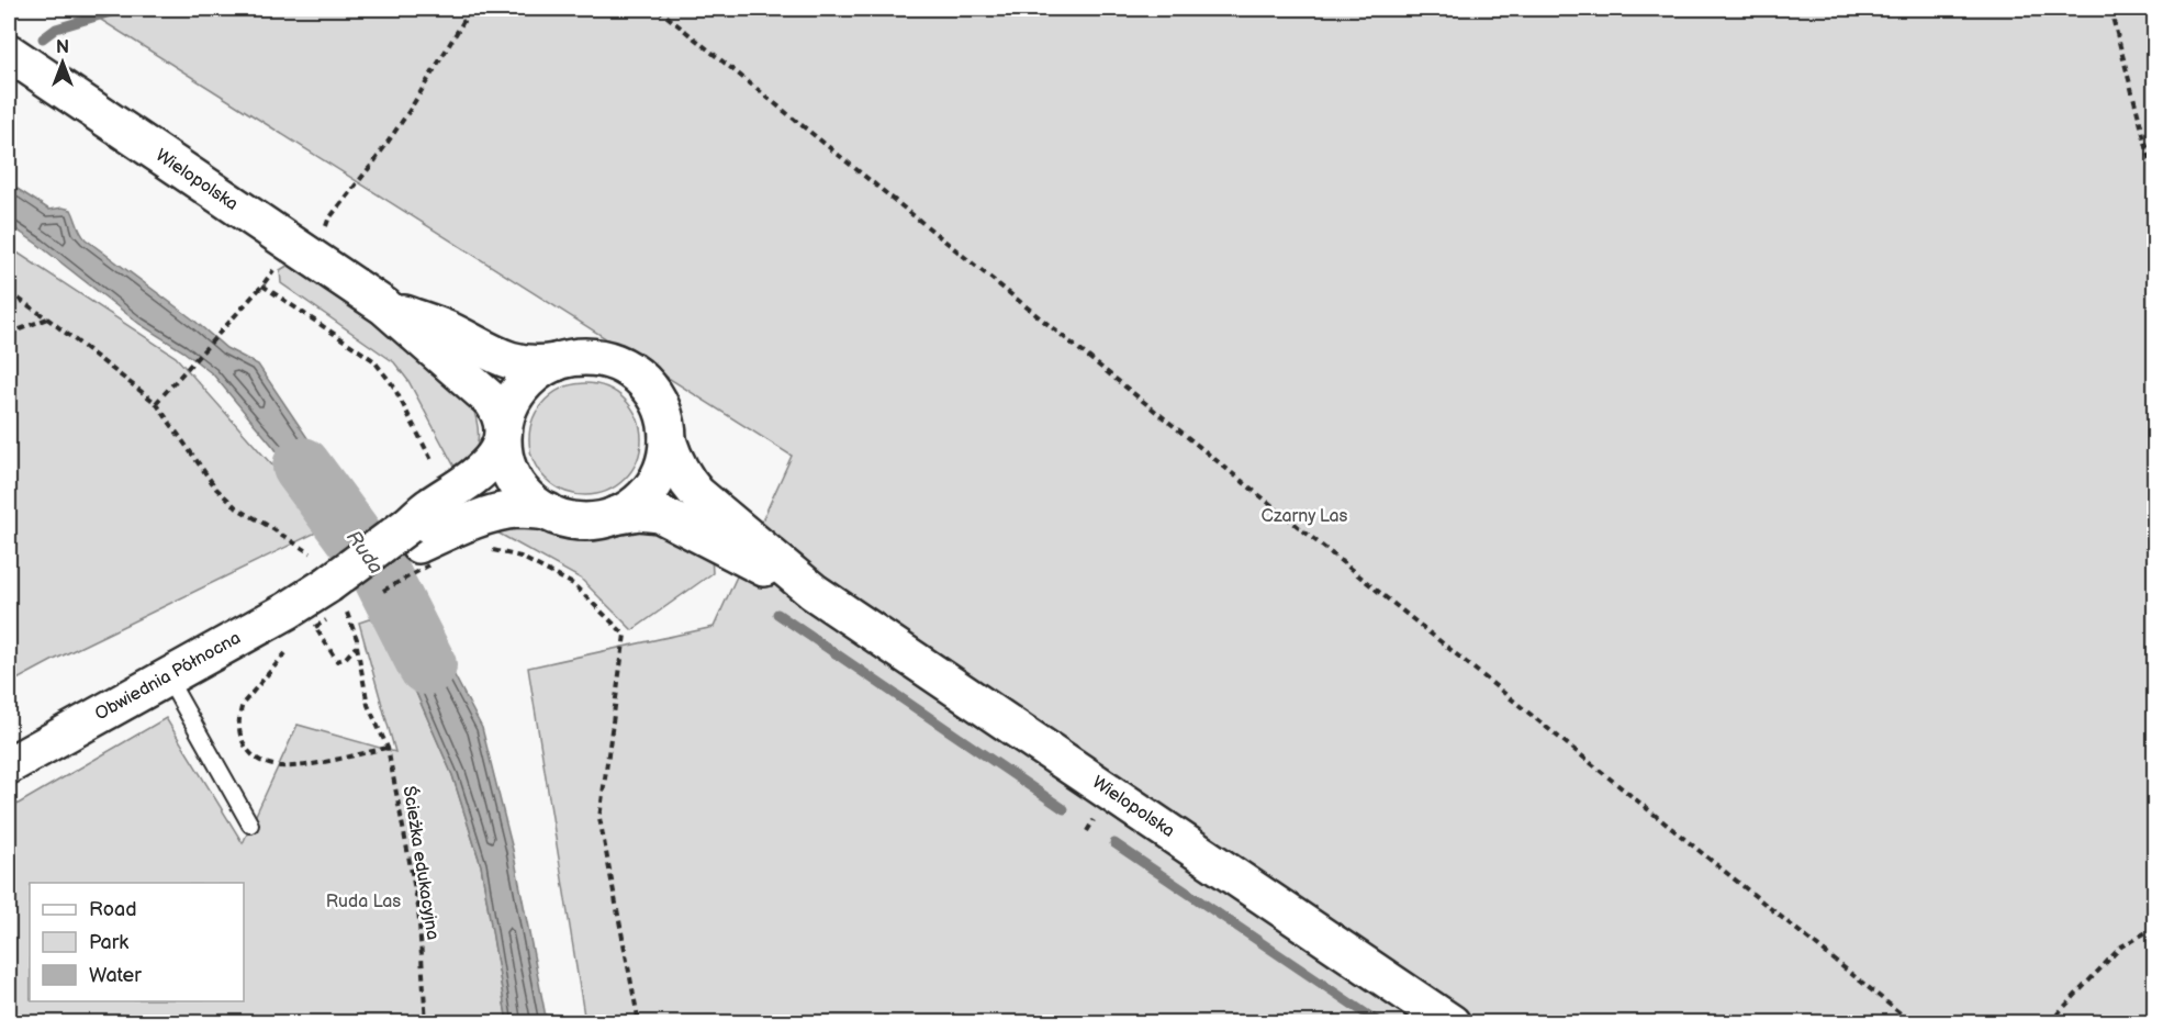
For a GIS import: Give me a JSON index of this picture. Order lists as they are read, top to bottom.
{
  "streets": {
    "main road": ["Wielopolska", "Obwiednia Północna"],
    "path": ["Ścieżka edukacyjna"]
  },
  "crossings": [
    ["Wielopolska", "Obwiednia Północna"],
    ["Obwiednia Północna", "Ścieżka edukacyjna"]
  ],
  "water": ["Ruda"],
  "parks": ["Czarny Las", "Ruda Las"],
  "legend": ["Road", "Park", "Water"],
  "north": "top"
}
